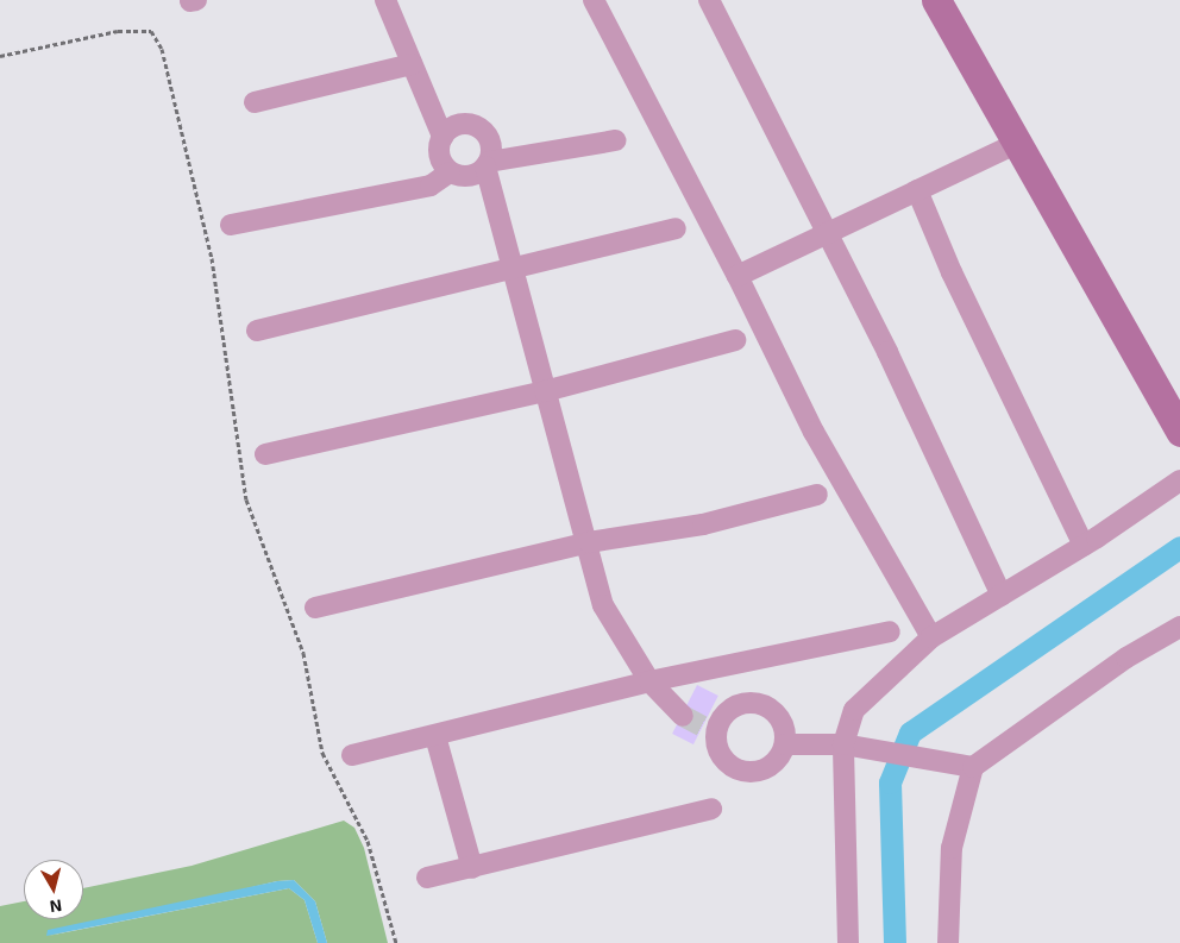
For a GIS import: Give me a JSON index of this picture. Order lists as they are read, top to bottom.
{
  "north": "bottom"
}
